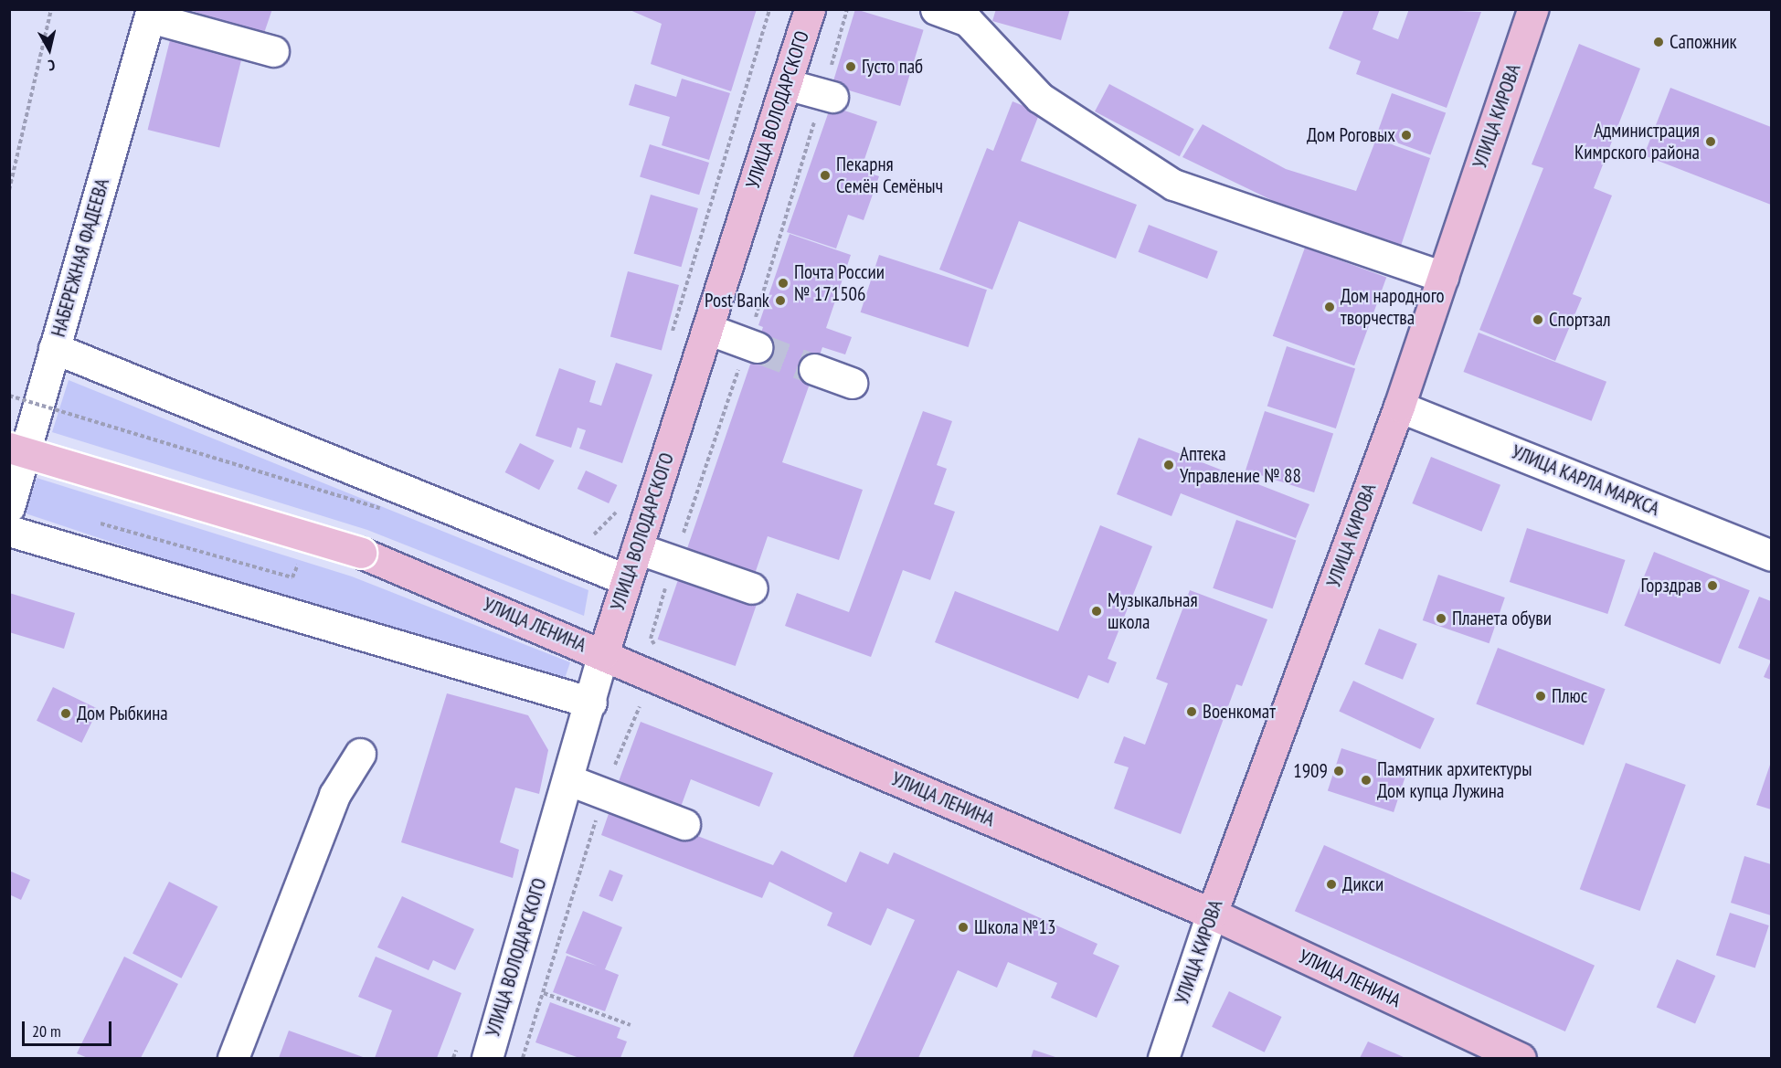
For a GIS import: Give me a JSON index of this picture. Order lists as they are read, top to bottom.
{
  "streets": {
    "main road": ["УЛИЦА ВОЛОДАРСКОГО", "УЛИЦА КИРОВА", "УЛИЦА ЛЕНИНА"],
    "street": ["НАБЕРЕЖНАЯ ФАДЕЕВА", "УЛИЦА КАРЛА МАРКСА"]
  },
  "crossings": [
    ["УЛИЦА ВОЛОДАРСКОГО", "УЛИЦА ЛЕНИНА"],
    ["УЛИЦА КИРОВА", "УЛИЦА КАРЛА МАРКСА"],
    ["УЛИЦА КИРОВА", "УЛИЦА ЛЕНИНА"]
  ],
  "places": [
    "Сапожник",
    "Густо паб",
    "Дом Роговых",
    "Администрация Кимрского района",
    "Пекарня Семён Семёныч",
    "Почта России № 171506",
    "Post Bank",
    "Дом народного творчества",
    "Спортзал",
    "Аптека Управление № 88",
    "Горздрав",
    "Музыкальная школа",
    "Планета обуви",
    "Плюс",
    "Военкомат",
    "Дом Рыбкина",
    "1909",
    "Памятник архитектуры Дом купца Лужина",
    "Дикси",
    "Школа №13"
  ],
  "scale_bar": "20 m",
  "north": "bottom"
}
